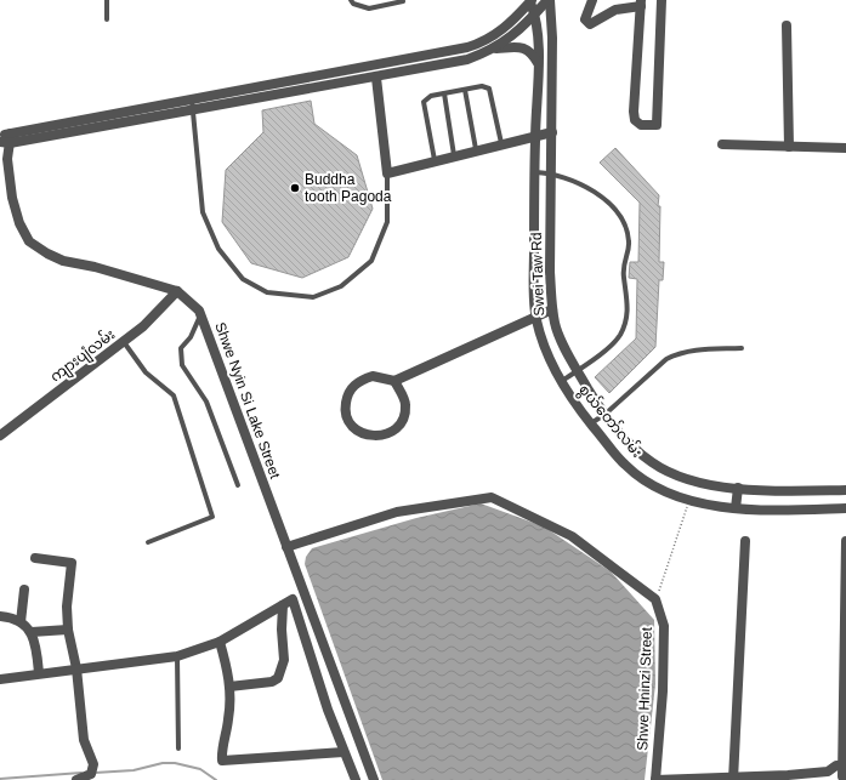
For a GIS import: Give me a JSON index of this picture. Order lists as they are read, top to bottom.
{
  "streets": {
    "street": [
      "Swei Taw Rd",
      "ကျားပျံလမ်း",
      "Shwe Nyin Si Lake Street",
      "စွယ်တော်လမ်း",
      "Shwe Hninzi Street"
    ]
  },
  "crossings": [
    ["ကျားပျံလမ်း", "Shwe Nyin Si Lake Street"]
  ],
  "places": ["Buddha tooth Pagoda"]
}
